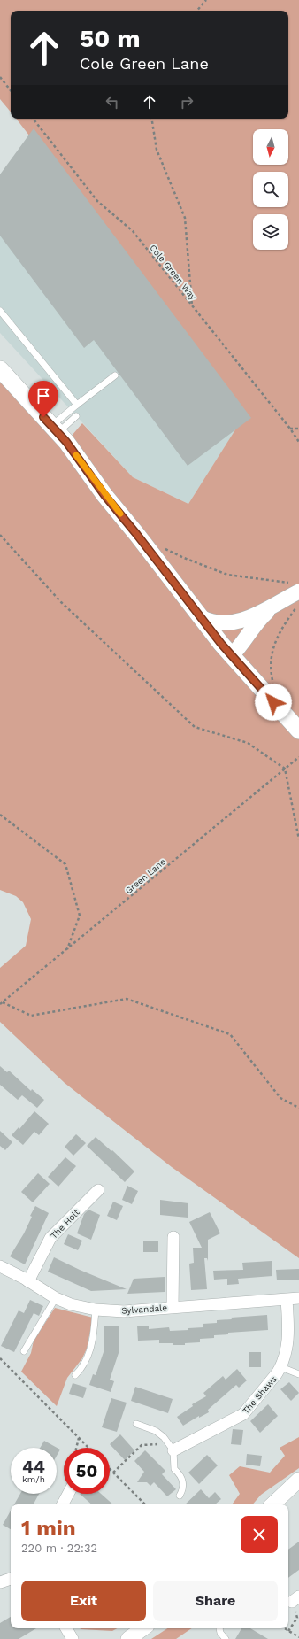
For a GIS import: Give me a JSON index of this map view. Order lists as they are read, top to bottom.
{
  "streets": {
    "street": ["The Holt", "Sylvandale", "The Shaws"],
    "path": ["Cole Green Way", "Green Lane"]
  },
  "crossings": [
    ["The Holt", "Sylvandale"],
    ["Sylvandale", "The Shaws"]
  ],
  "north": "bottom",
  "page": {
    "turn": ["50 m", "Cole Green Lane"],
    "speed": "44 km/h",
    "limit": "50",
    "heading": ["1 min", "220 m · 22:32"],
    "buttons": ["Exit", "Share"]
  }
}
